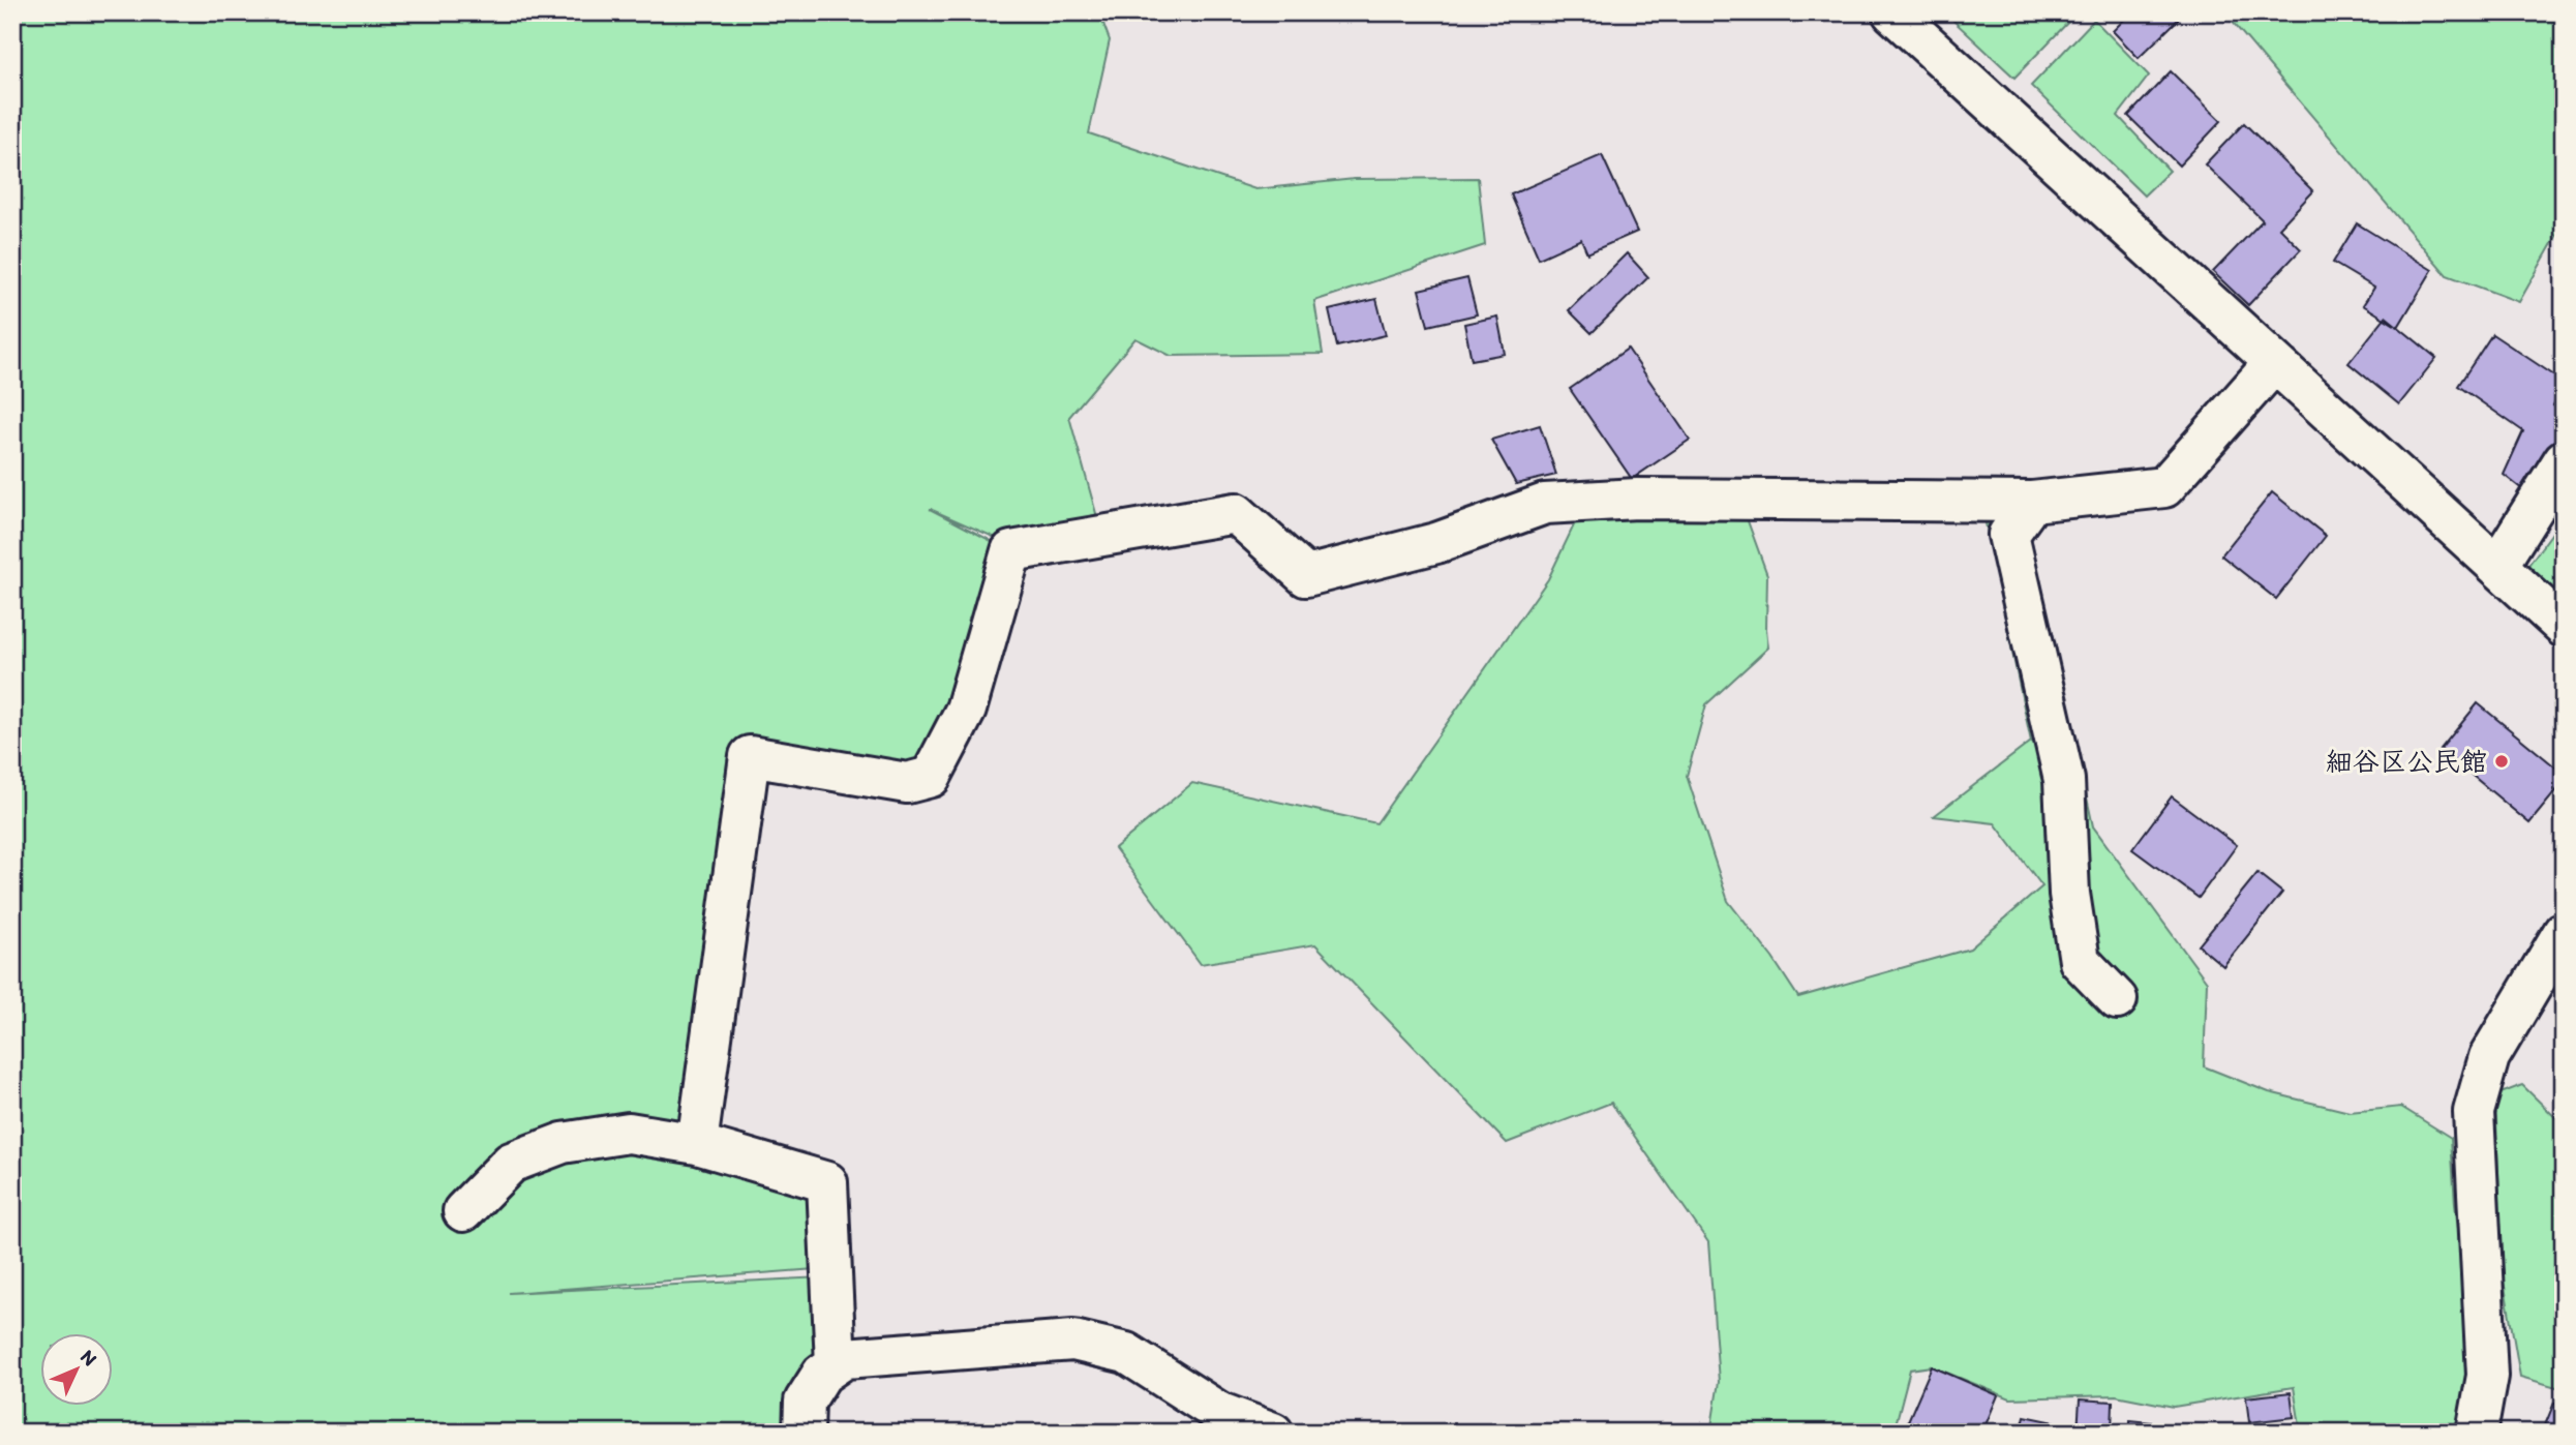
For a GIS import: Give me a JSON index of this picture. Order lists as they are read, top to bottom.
{
  "places": ["細谷区公民館"],
  "north": "top right"
}
